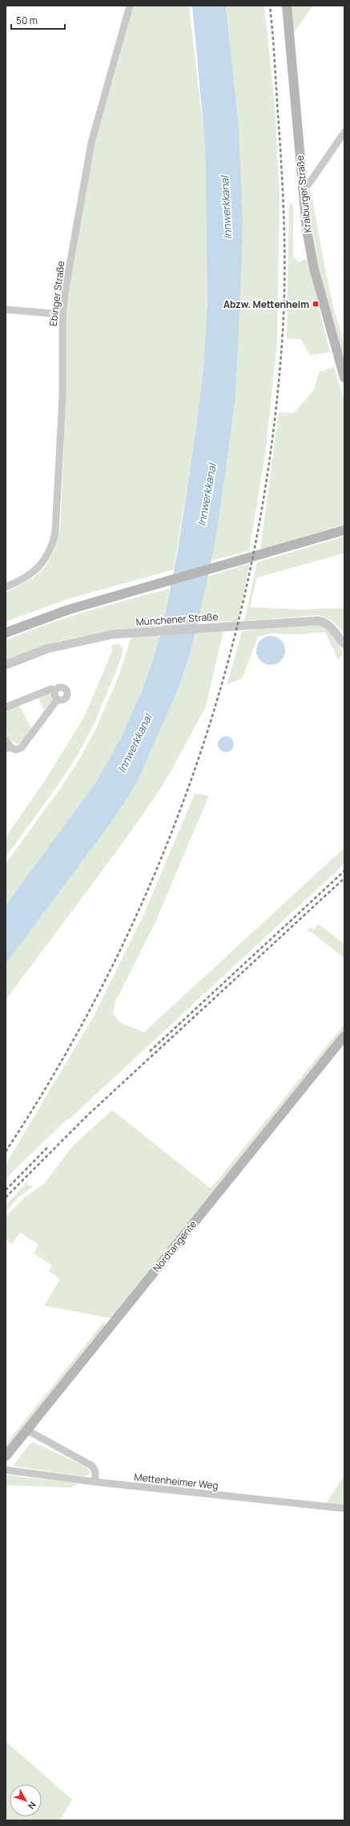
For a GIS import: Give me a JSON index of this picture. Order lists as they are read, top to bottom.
{
  "streets": {
    "main road": ["Kraiburger Straße", "Nordtangente"],
    "street": ["Ebinger Straße", "Münchener Straße", "Mettenheimer Weg"]
  },
  "water": ["Innwerkkanal"],
  "places": {
    "transit": ["Abzw. Mettenheim"]
  },
  "scale_bar": "50 m",
  "north": "bottom right"
}
